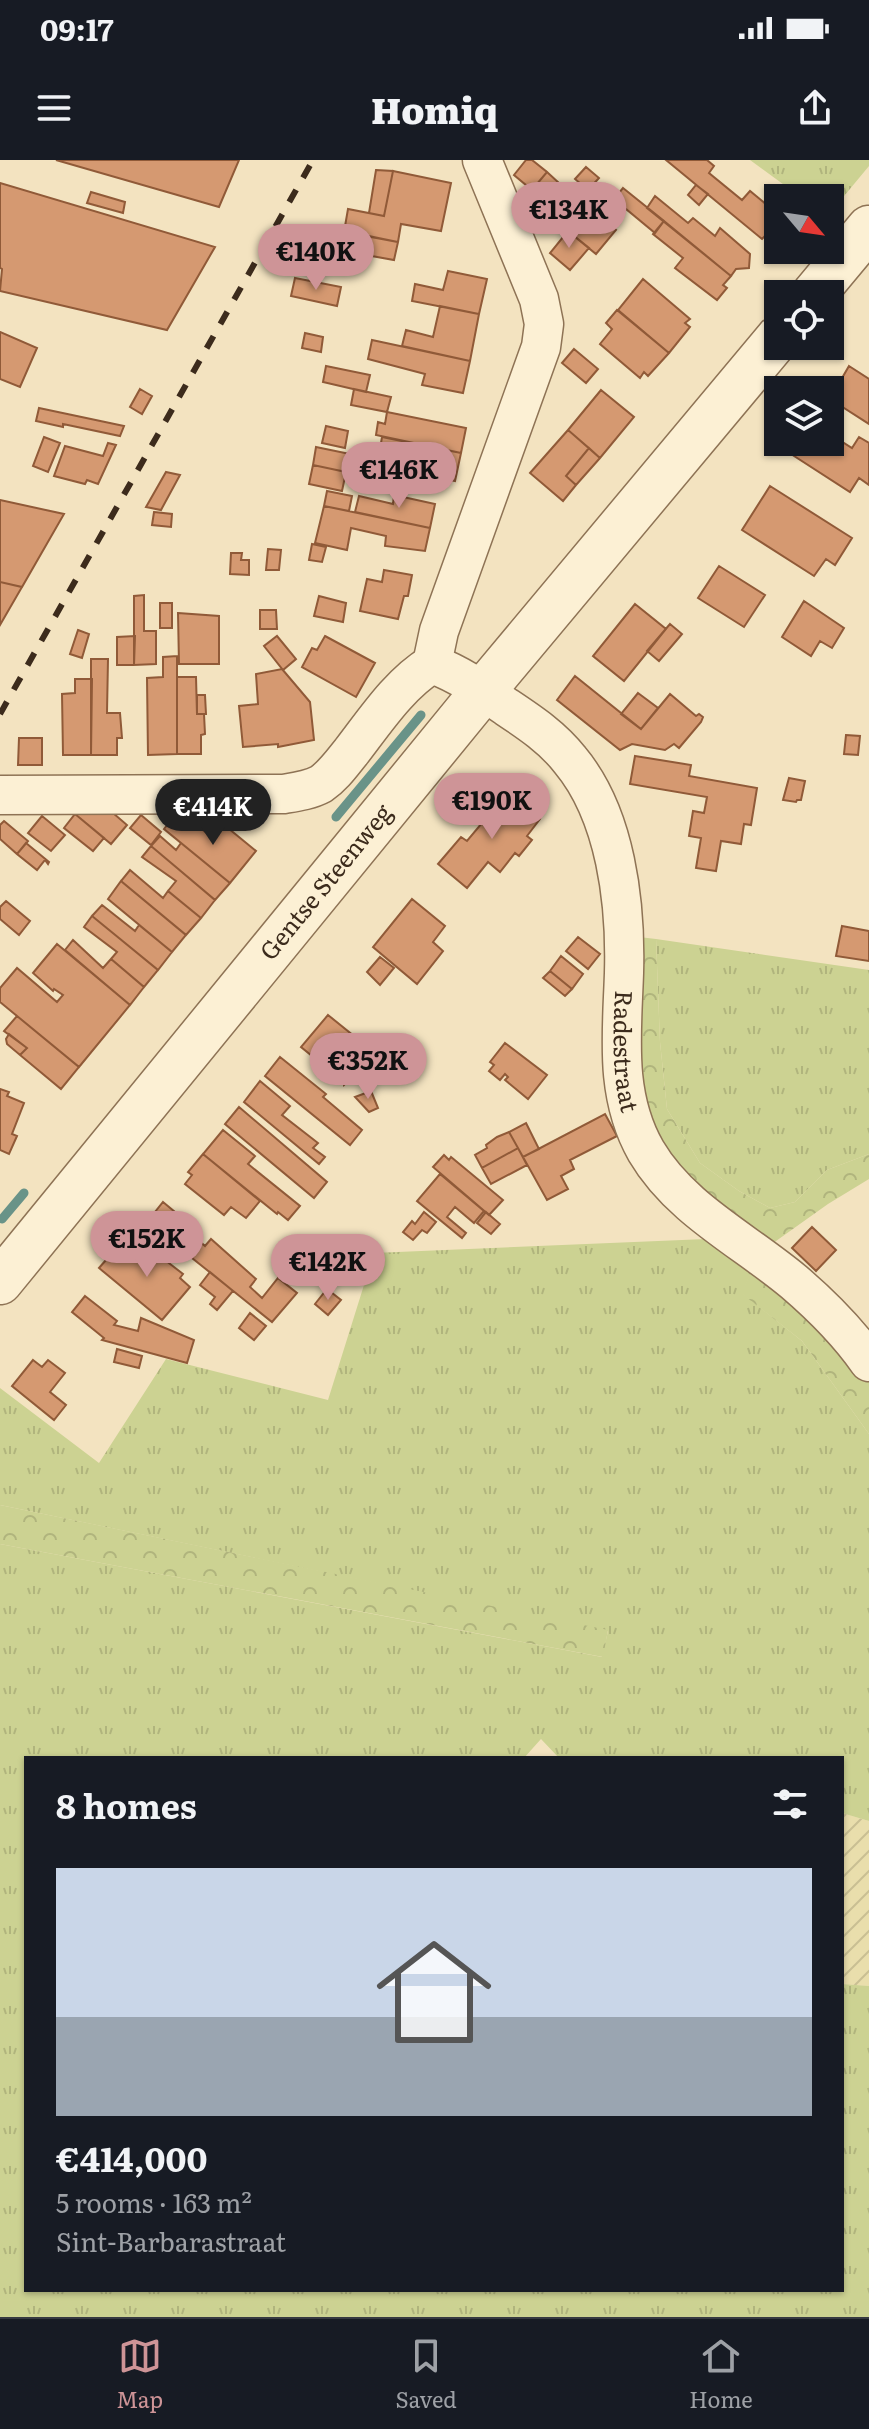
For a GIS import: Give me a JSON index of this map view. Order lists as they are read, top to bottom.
{
  "streets": {
    "street": ["Gentse Steenweg", "Radestraat"]
  },
  "crossings": [
    ["Gentse Steenweg", "Radestraat"]
  ],
  "north": "bottom right",
  "page": {
    "status": "09:17",
    "header": "Homiq",
    "price": [
      "€134K",
      "€140K",
      "€146K",
      "€190K",
      "€414K",
      "€352K",
      "€152K",
      "€142K"
    ],
    "heading": "8 homes",
    "list": [
      {
        "name": "€414,000",
        "note": "5 rooms · 163 m² · Sint-Barbarastraat"
      }
    ],
    "tabs": ["Map", "Saved", "Home"]
  }
}
